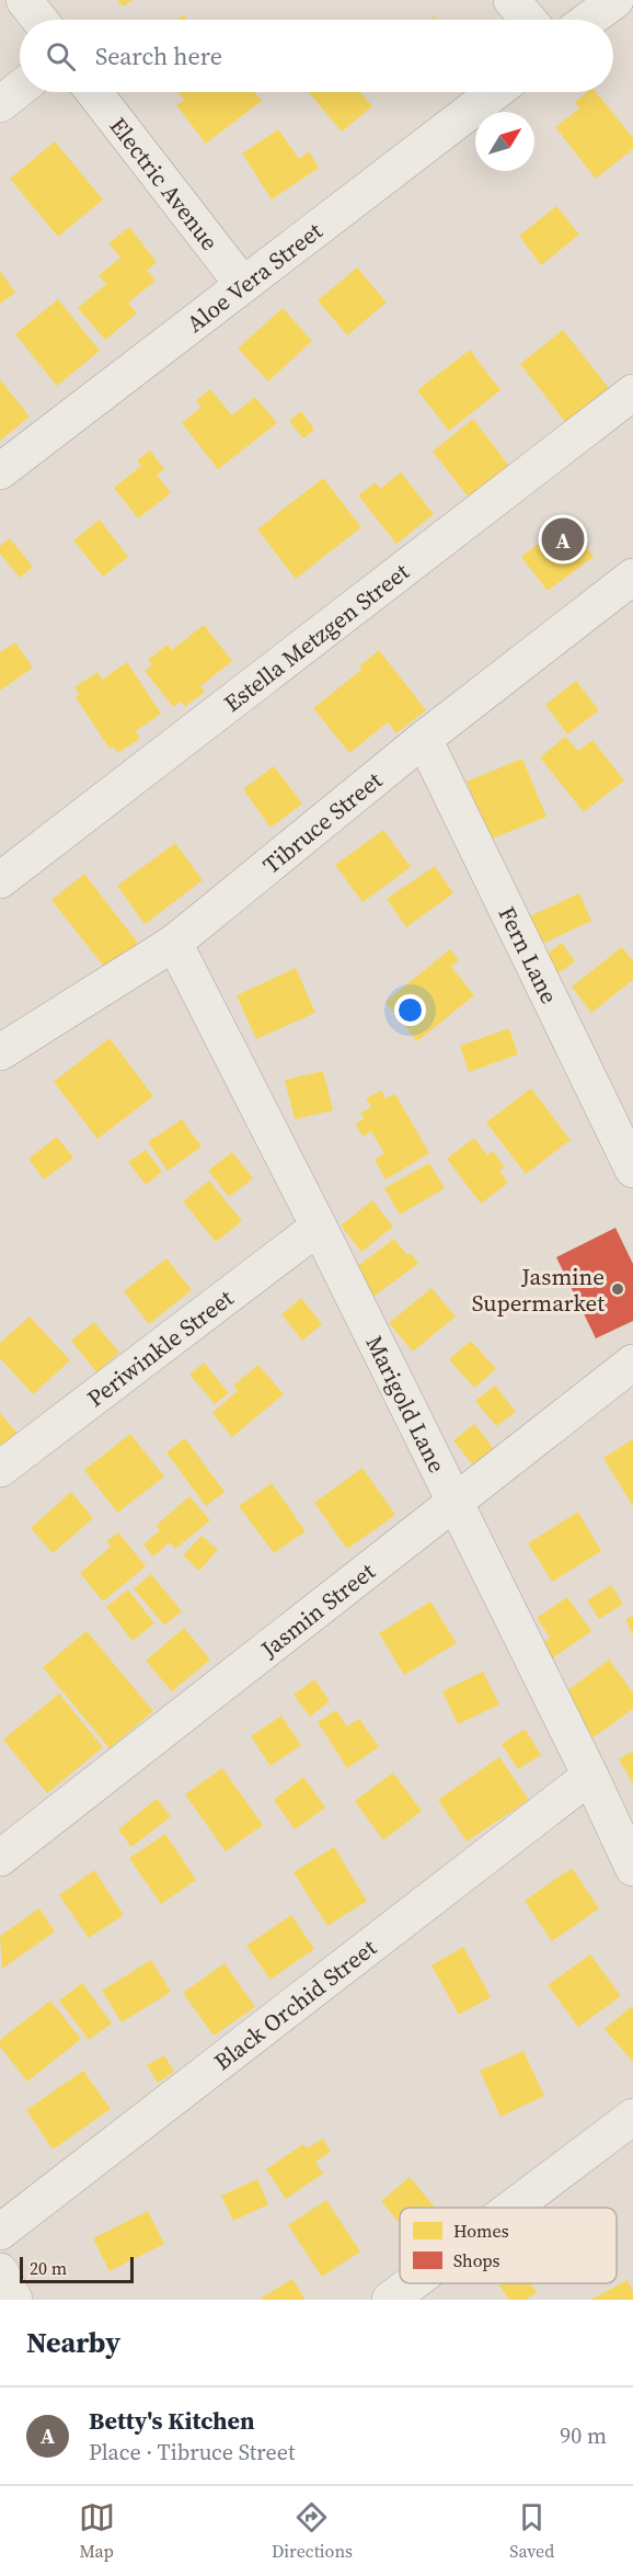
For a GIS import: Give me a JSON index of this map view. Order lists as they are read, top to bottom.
{
  "streets": {
    "street": [
      "Electric Avenue",
      "Aloe Vera Street",
      "Estella Metzgen Street",
      "Tibruce Street",
      "Fern Lane",
      "Periwinkle Street",
      "Marigold Lane",
      "Jasmin Street",
      "Black Orchid Street"
    ]
  },
  "crossings": [
    ["Electric Avenue", "Aloe Vera Street"],
    ["Tibruce Street", "Fern Lane"],
    ["Tibruce Street", "Marigold Lane"],
    ["Periwinkle Street", "Marigold Lane"],
    ["Marigold Lane", "Jasmin Street"],
    ["Marigold Lane", "Black Orchid Street"]
  ],
  "places": ["Jasmine Supermarket"],
  "legend": ["Homes", "Shops"],
  "scale_bar": "20 m",
  "north": "top right",
  "page": {
    "search": "Search here",
    "pins": "A",
    "scale": "20 m",
    "heading": "Nearby",
    "list": [
      {
        "mark": "A",
        "name": "Betty's Kitchen",
        "note": "Place · Tibruce Street",
        "value": "90 m"
      }
    ],
    "nav": ["Map", "Directions", "Saved"]
  }
}
